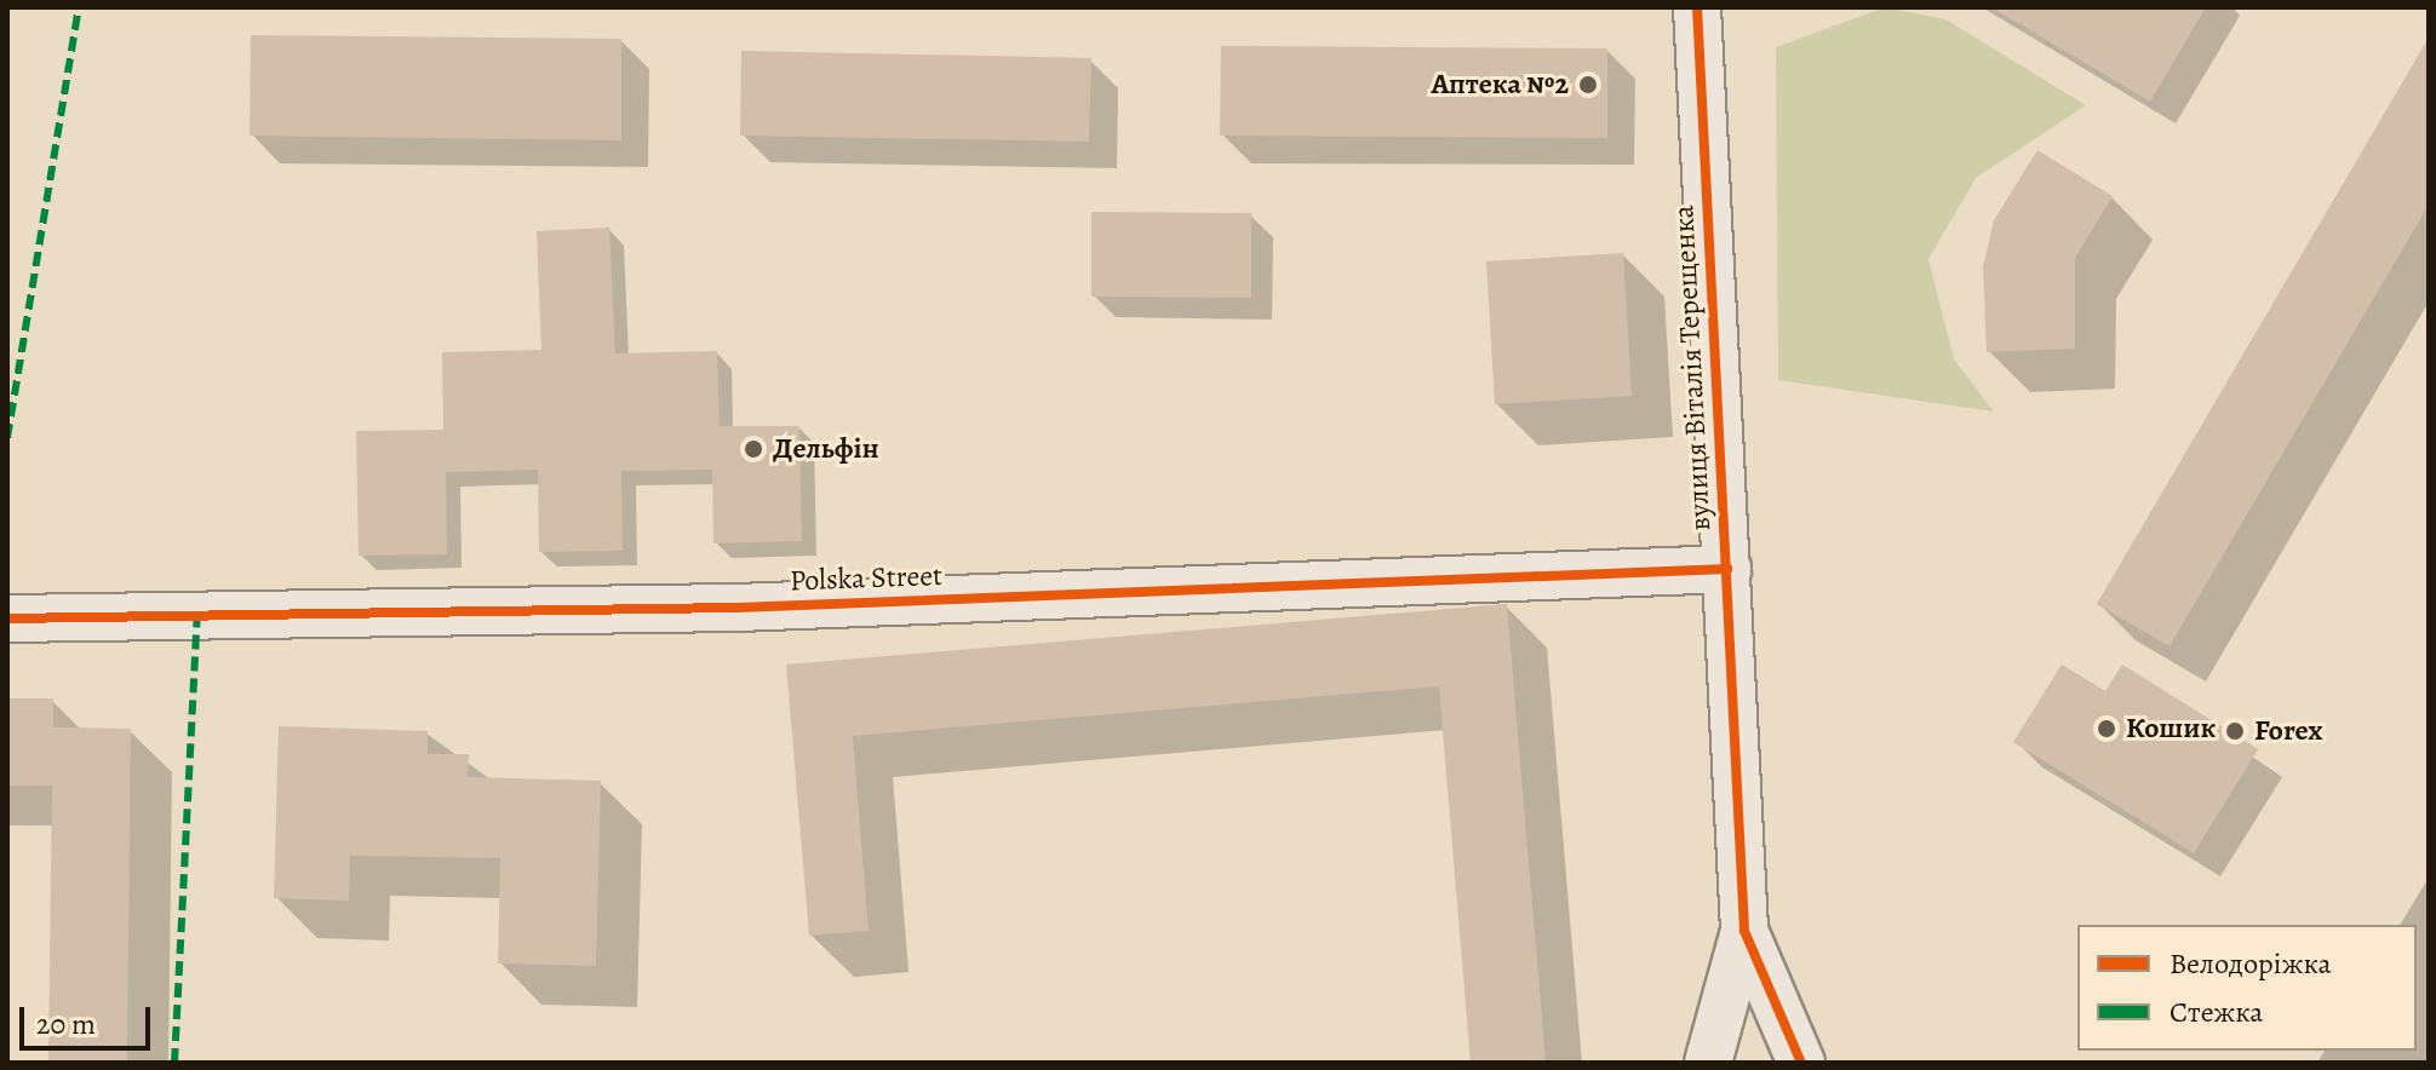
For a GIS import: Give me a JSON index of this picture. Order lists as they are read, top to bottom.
{
  "streets": {
    "street": ["вулиця Віталія Терещенка", "Polska Street"]
  },
  "crossings": [
    ["вулиця Віталія Терещенка", "Polska Street"]
  ],
  "places": [
    "Аптека №2",
    "Дельфін",
    "Кошик",
    "Forex"
  ],
  "legend": ["Велодоріжка", "Стежка"],
  "scale_bar": "20 m"
}
